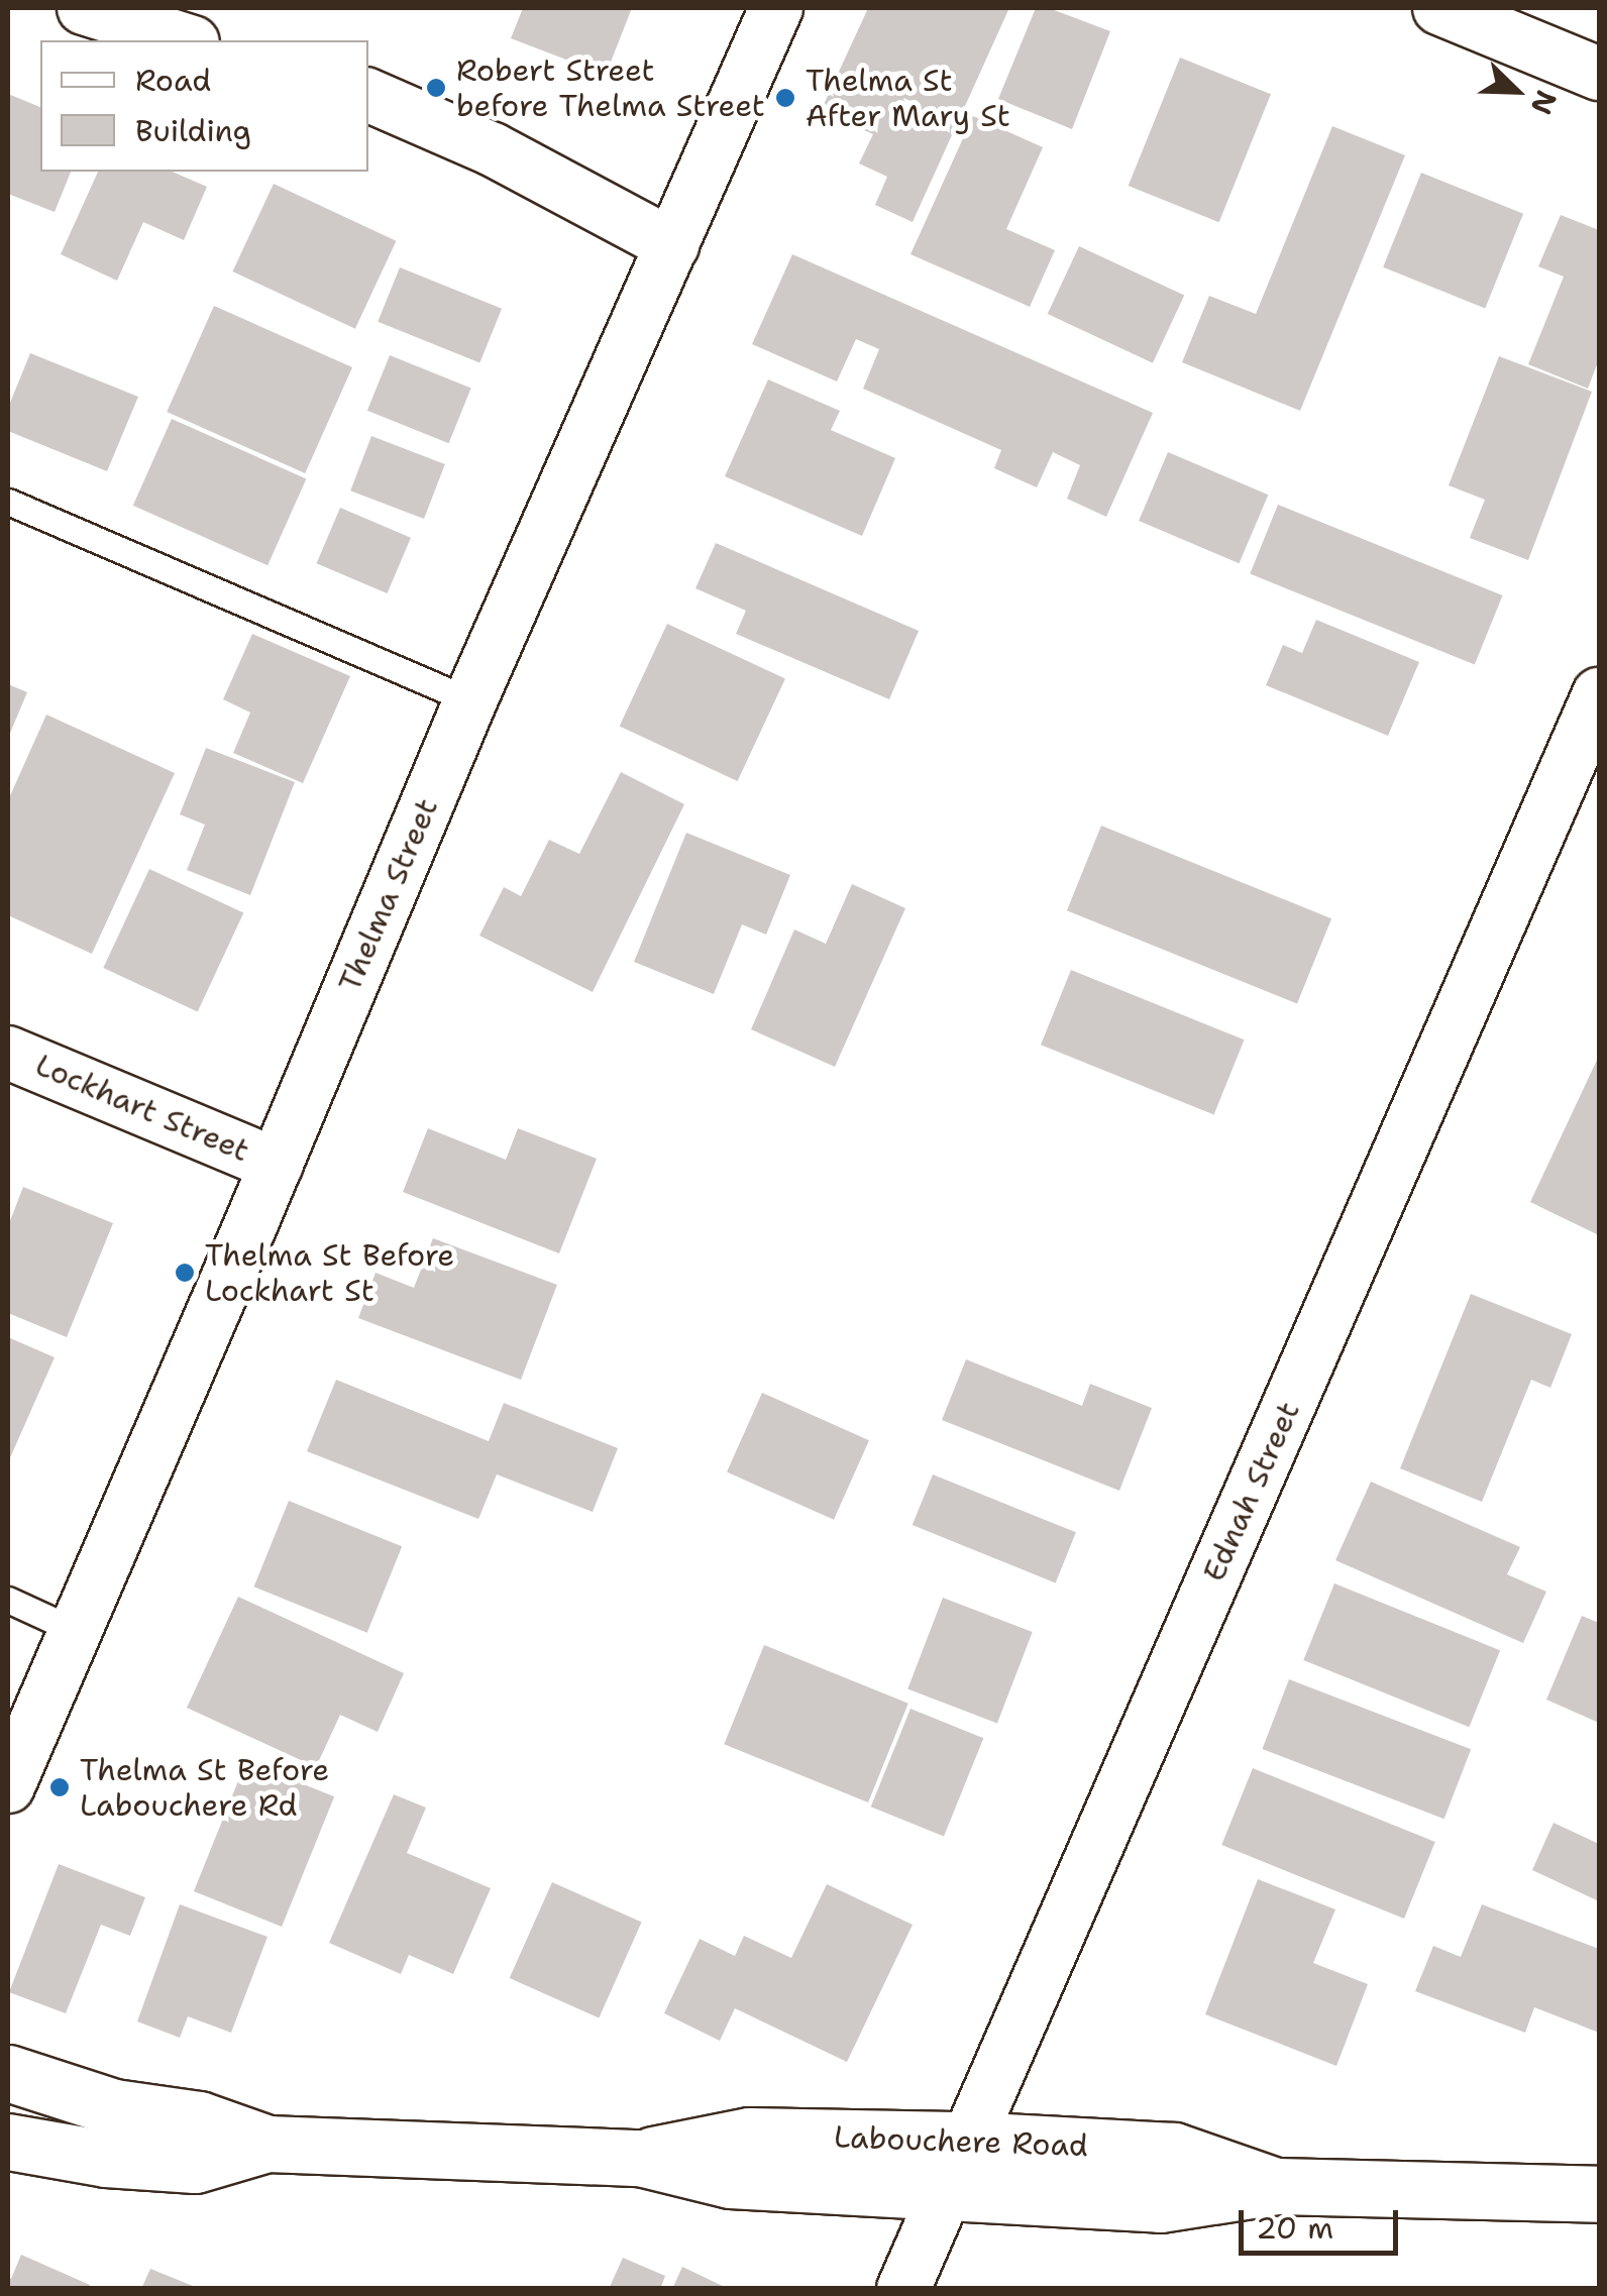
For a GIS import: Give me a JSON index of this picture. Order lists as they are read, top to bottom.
{
  "streets": {
    "main road": ["Labouchere Road"],
    "street": ["Thelma Street", "Lockhart Street", "Ednah Street"]
  },
  "crossings": [
    ["Thelma Street", "Lockhart Street"],
    ["Ednah Street", "Labouchere Road"]
  ],
  "places": [
    "Robert Street before Thelma Street",
    "Thelma St After Mary St",
    "Thelma St Before Lockhart St",
    "Thelma St Before Labouchere Rd"
  ],
  "legend": ["Road", "Building"],
  "scale_bar": "20 m",
  "north": "bottom right"
}
